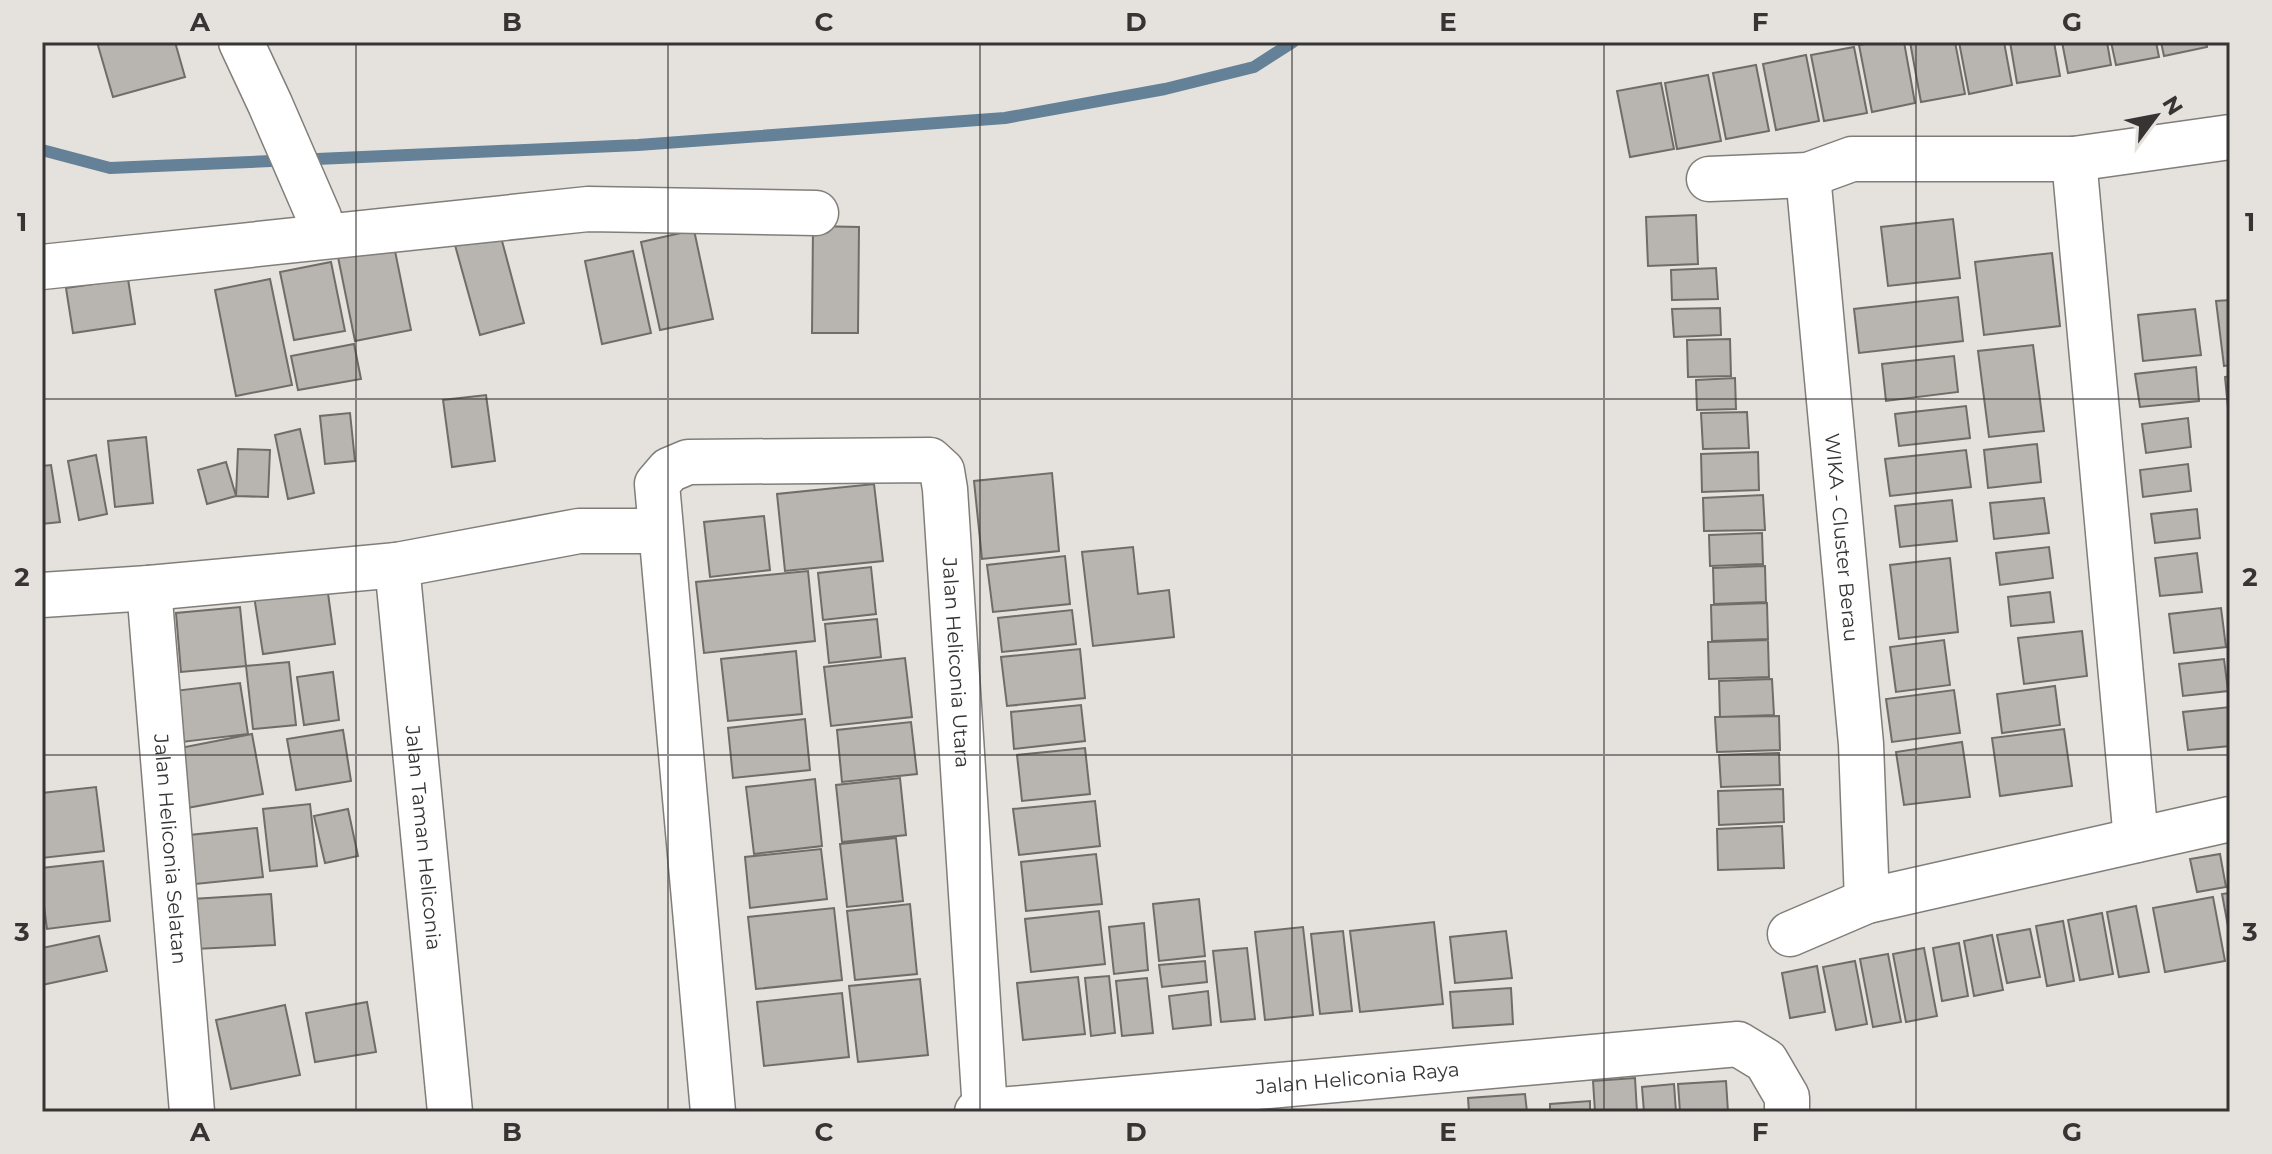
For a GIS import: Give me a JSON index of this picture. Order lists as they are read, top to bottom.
{
  "streets": {
    "street": [
      "WIKA - Cluster Berau",
      "Jalan Heliconia Utara",
      "Jalan Taman Heliconia",
      "Jalan Heliconia Selatan",
      "Jalan Heliconia Raya"
    ]
  },
  "crossings": [
    ["Jalan Heliconia Utara", "Jalan Heliconia Raya"]
  ],
  "north": "top right",
  "grid": {
    "columns": [
      "A",
      "B",
      "C",
      "D",
      "E",
      "F",
      "G"
    ],
    "rows": ["1", "2", "3"]
  }
}
